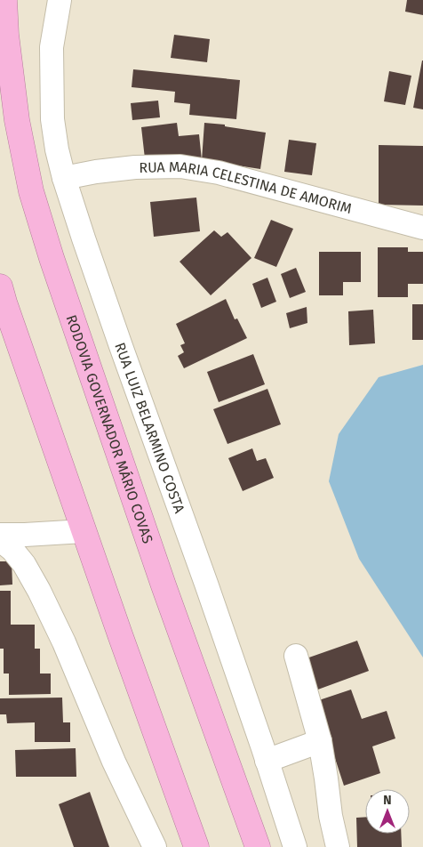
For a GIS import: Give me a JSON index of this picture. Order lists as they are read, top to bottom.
{
  "streets": {
    "highway": ["RODOVIA GOVERNADOR MÁRIO COVAS"],
    "street": ["RUA MARIA CELESTINA DE AMORIM", "RUA LUIZ BELARMINO COSTA"]
  },
  "crossings": [
    ["RUA MARIA CELESTINA DE AMORIM", "RUA LUIZ BELARMINO COSTA"]
  ],
  "north": "top"
}
